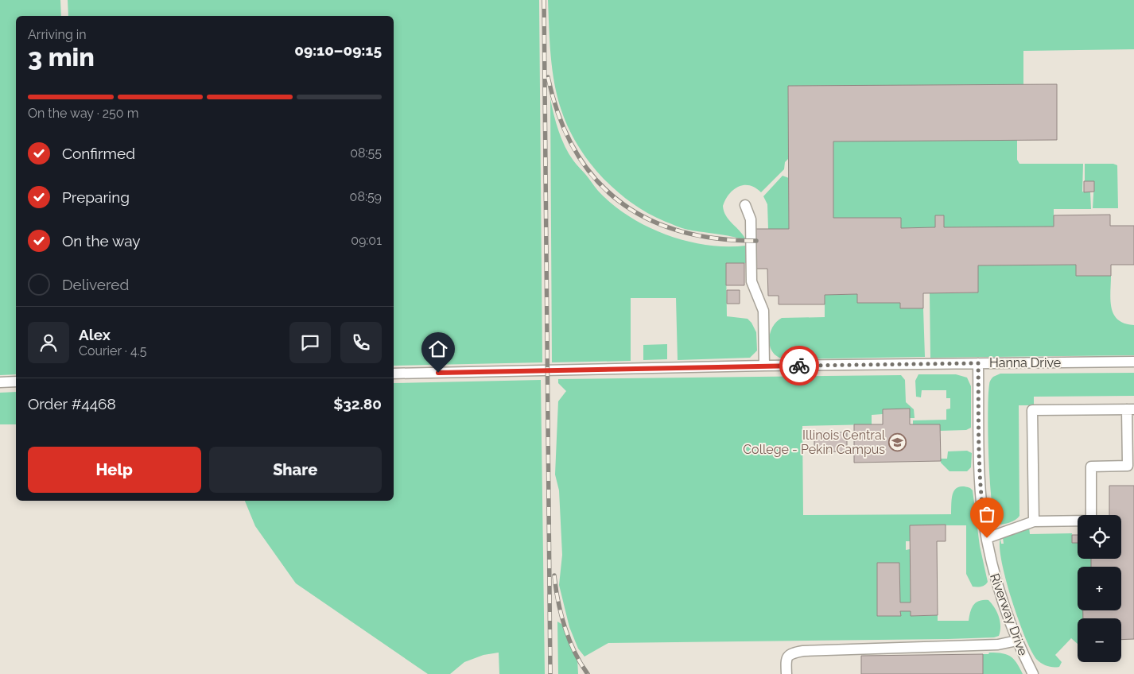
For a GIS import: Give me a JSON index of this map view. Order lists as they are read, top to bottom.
{
  "streets": {
    "street": ["Hanna Drive", "Riverway Drive"]
  },
  "crossings": [
    ["Hanna Drive", "Riverway Drive"]
  ],
  "places": {
    "school or university": ["Illinois Central College - Pekin Campus"]
  },
  "page": {
    "heading": ["3 min", "Arriving in", "09:10–09:15"],
    "panel": [
      "Alex",
      "Courier · 4.5",
      "Order #4468",
      "$32.80"
    ],
    "bar": "On the way · 250 m",
    "list": [
      ["Confirmed", "08:55"],
      ["Preparing", "08:59"],
      ["On the way", "09:01"],
      "Delivered"
    ],
    "buttons": ["Help", "Share"],
    "map_buttons": ["+", "−"]
  }
}
